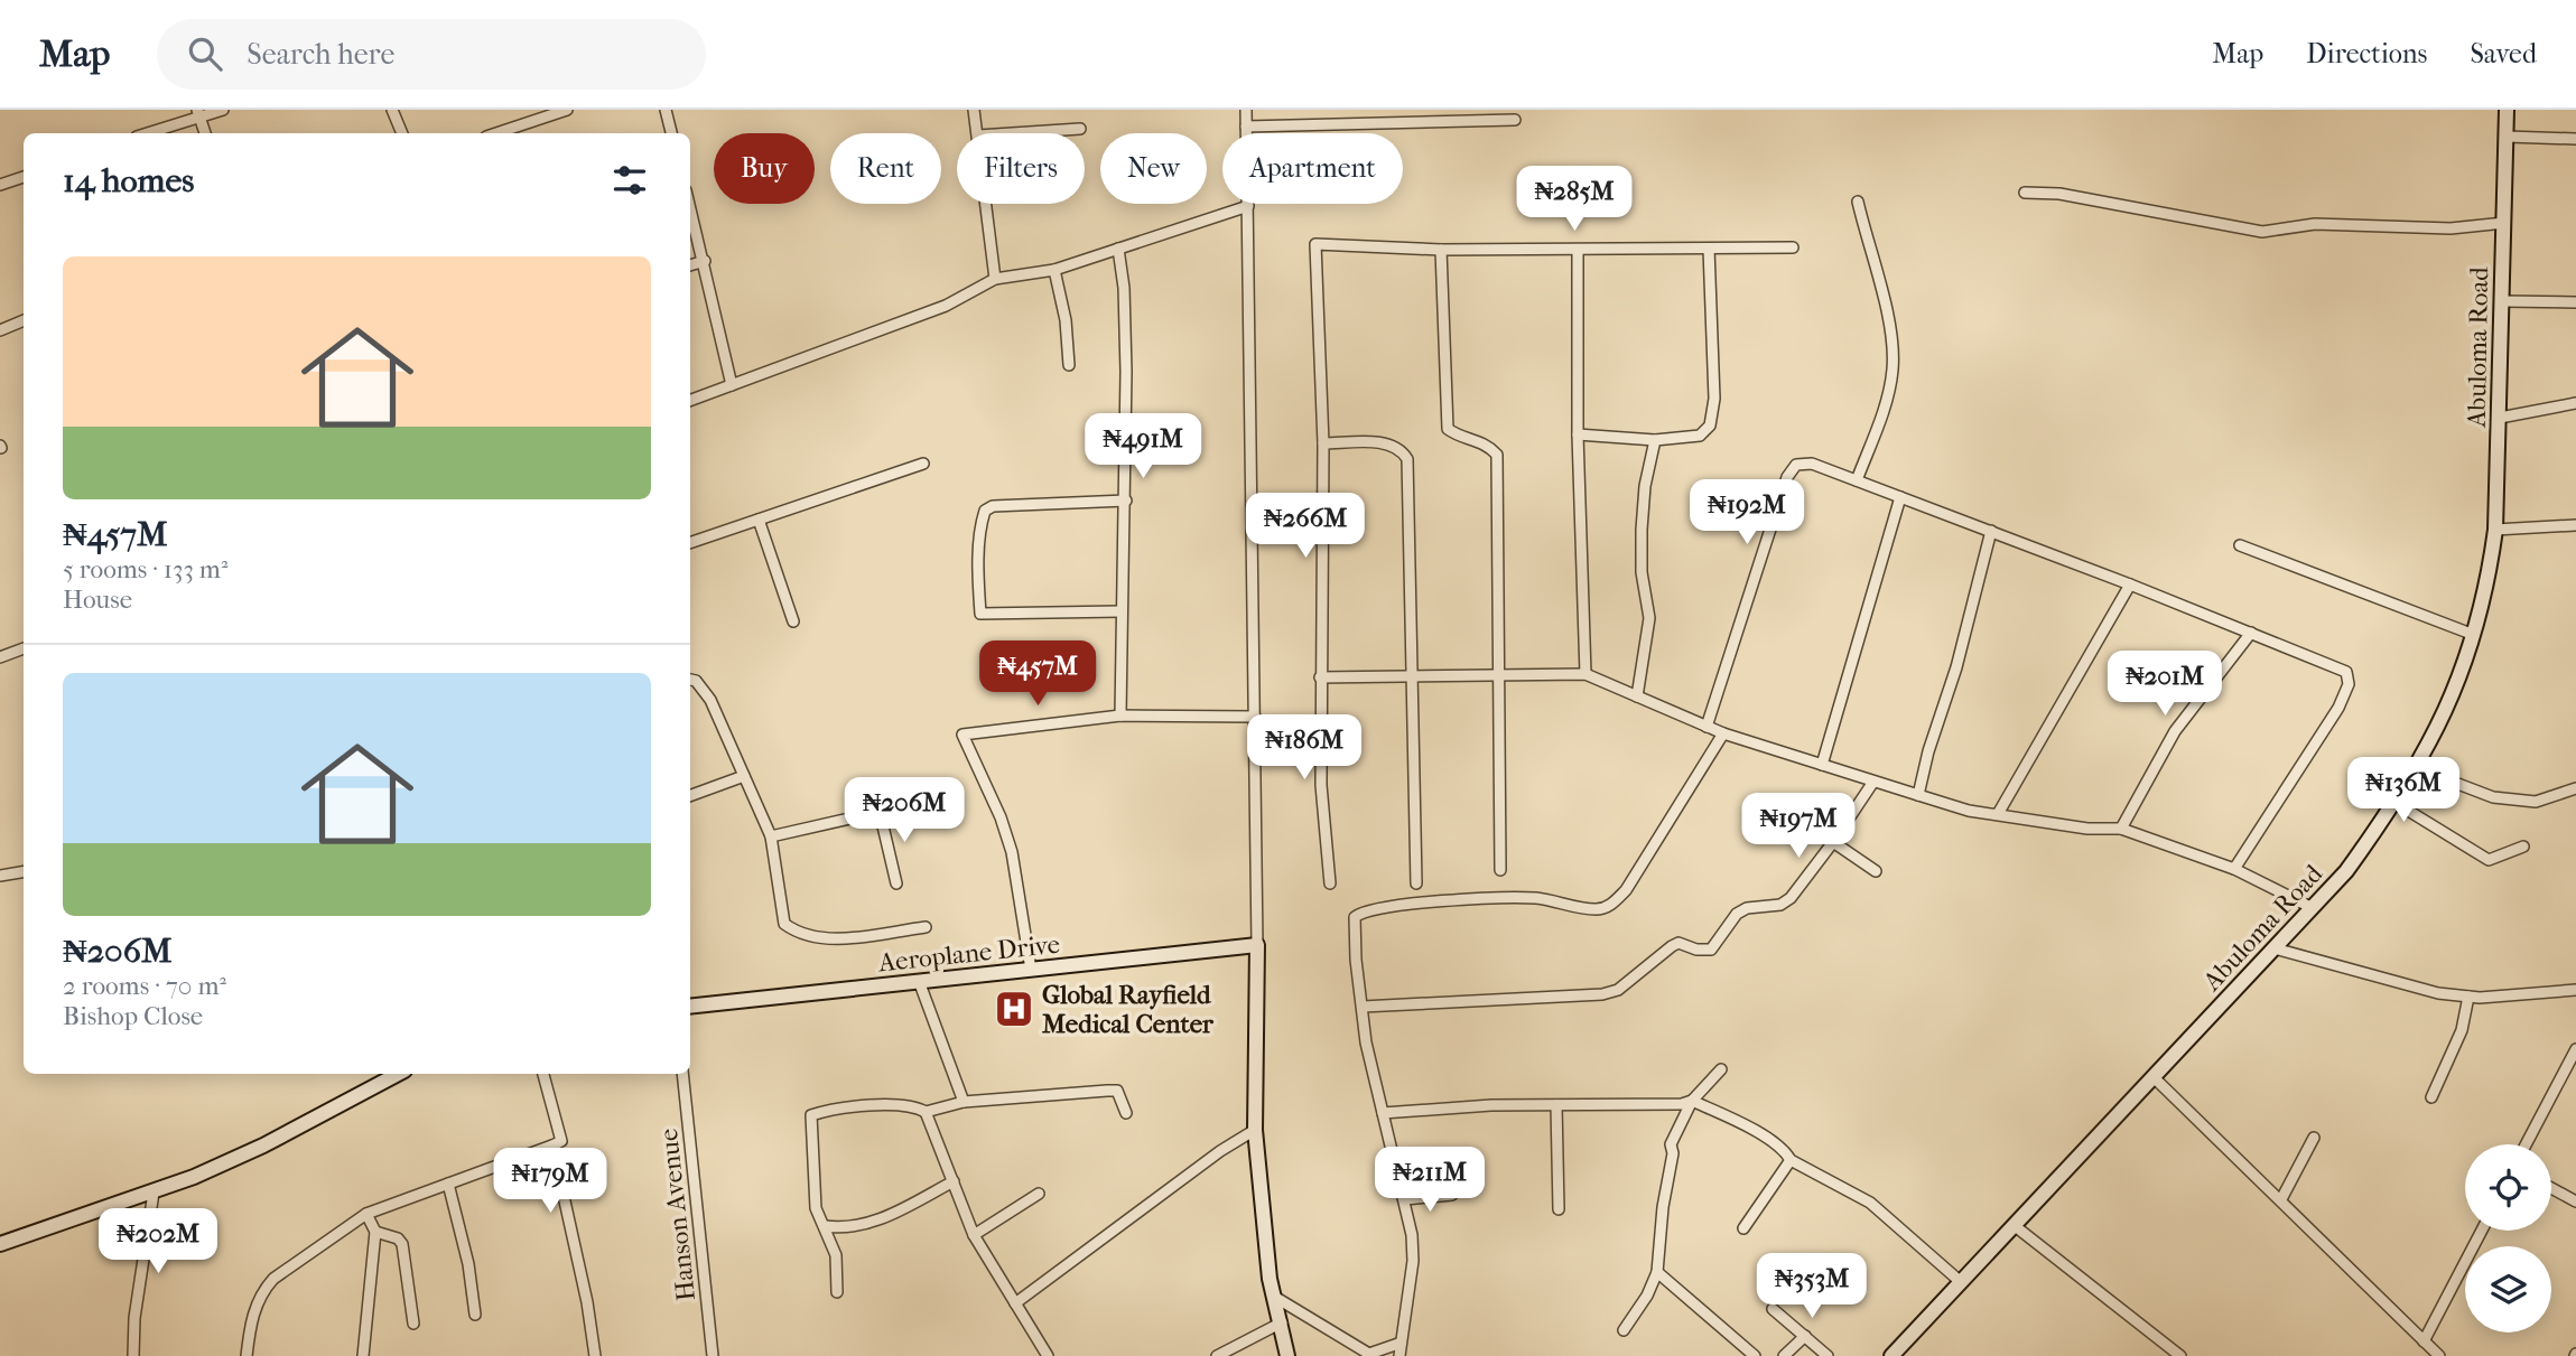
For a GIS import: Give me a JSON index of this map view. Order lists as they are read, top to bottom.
{
  "streets": {
    "street": ["Abuloma Road", "Aeroplane Drive", "Hanson Avenue"]
  },
  "places": {
    "hospital": ["Global Rayfield Medical Center"]
  },
  "page": {
    "header": "Map",
    "search": "Search here",
    "nav": ["Map", "Directions", "Saved"],
    "chip": [
      "Buy",
      "Rent",
      "Filters",
      "New",
      "Apartment"
    ],
    "heading": "14 homes",
    "price": [
      "₦285M",
      "₦491M",
      "₦192M",
      "₦266M",
      "₦457M",
      "₦201M",
      "₦186M",
      "₦136M",
      "₦206M",
      "₦197M",
      "₦211M",
      "₦179M",
      "₦202M",
      "₦353M"
    ],
    "list": [
      {
        "name": "₦457M",
        "note": "5 rooms · 133 m² · House"
      },
      {
        "name": "₦206M",
        "note": "2 rooms · 70 m² · Bishop Close"
      }
    ]
  }
}
